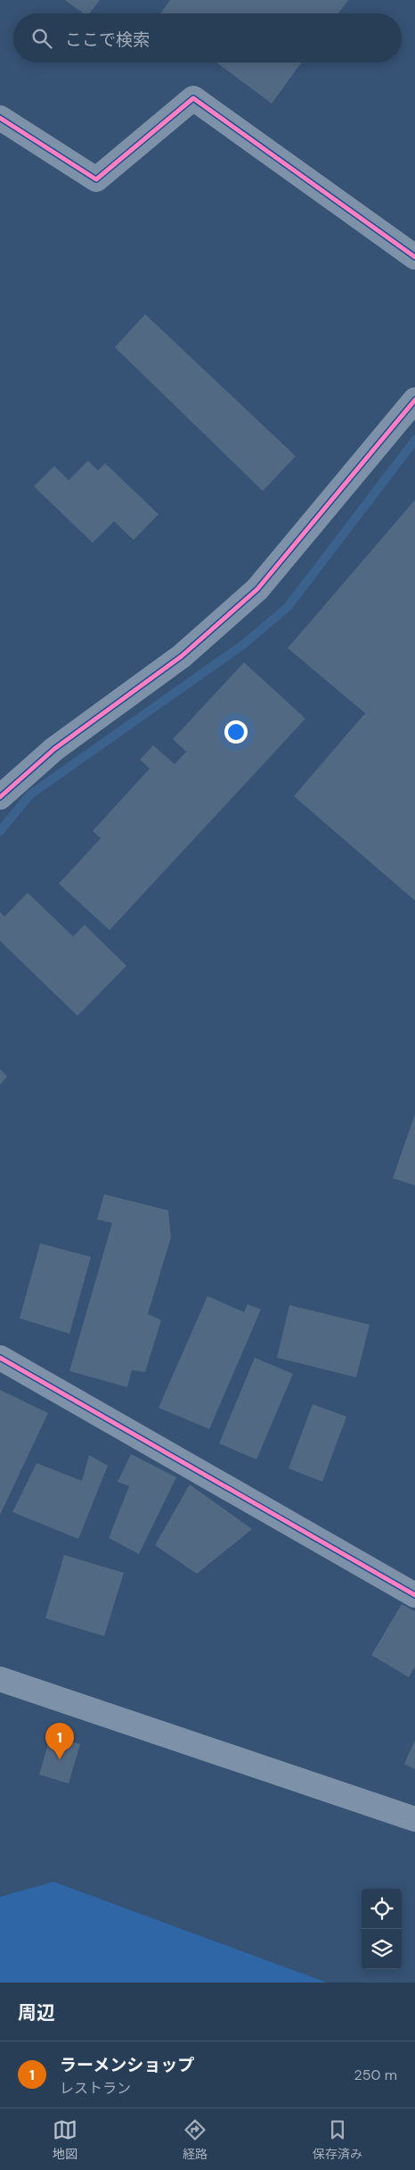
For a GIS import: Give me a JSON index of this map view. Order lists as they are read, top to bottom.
{
  "page": {
    "search": "ここで検索",
    "pins": "1",
    "heading": "周辺",
    "list": [
      {
        "mark": "1",
        "name": "ラーメンショップ",
        "note": "レストラン",
        "value": "250 m"
      }
    ],
    "nav": ["地図", "経路", "保存済み"]
  }
}
